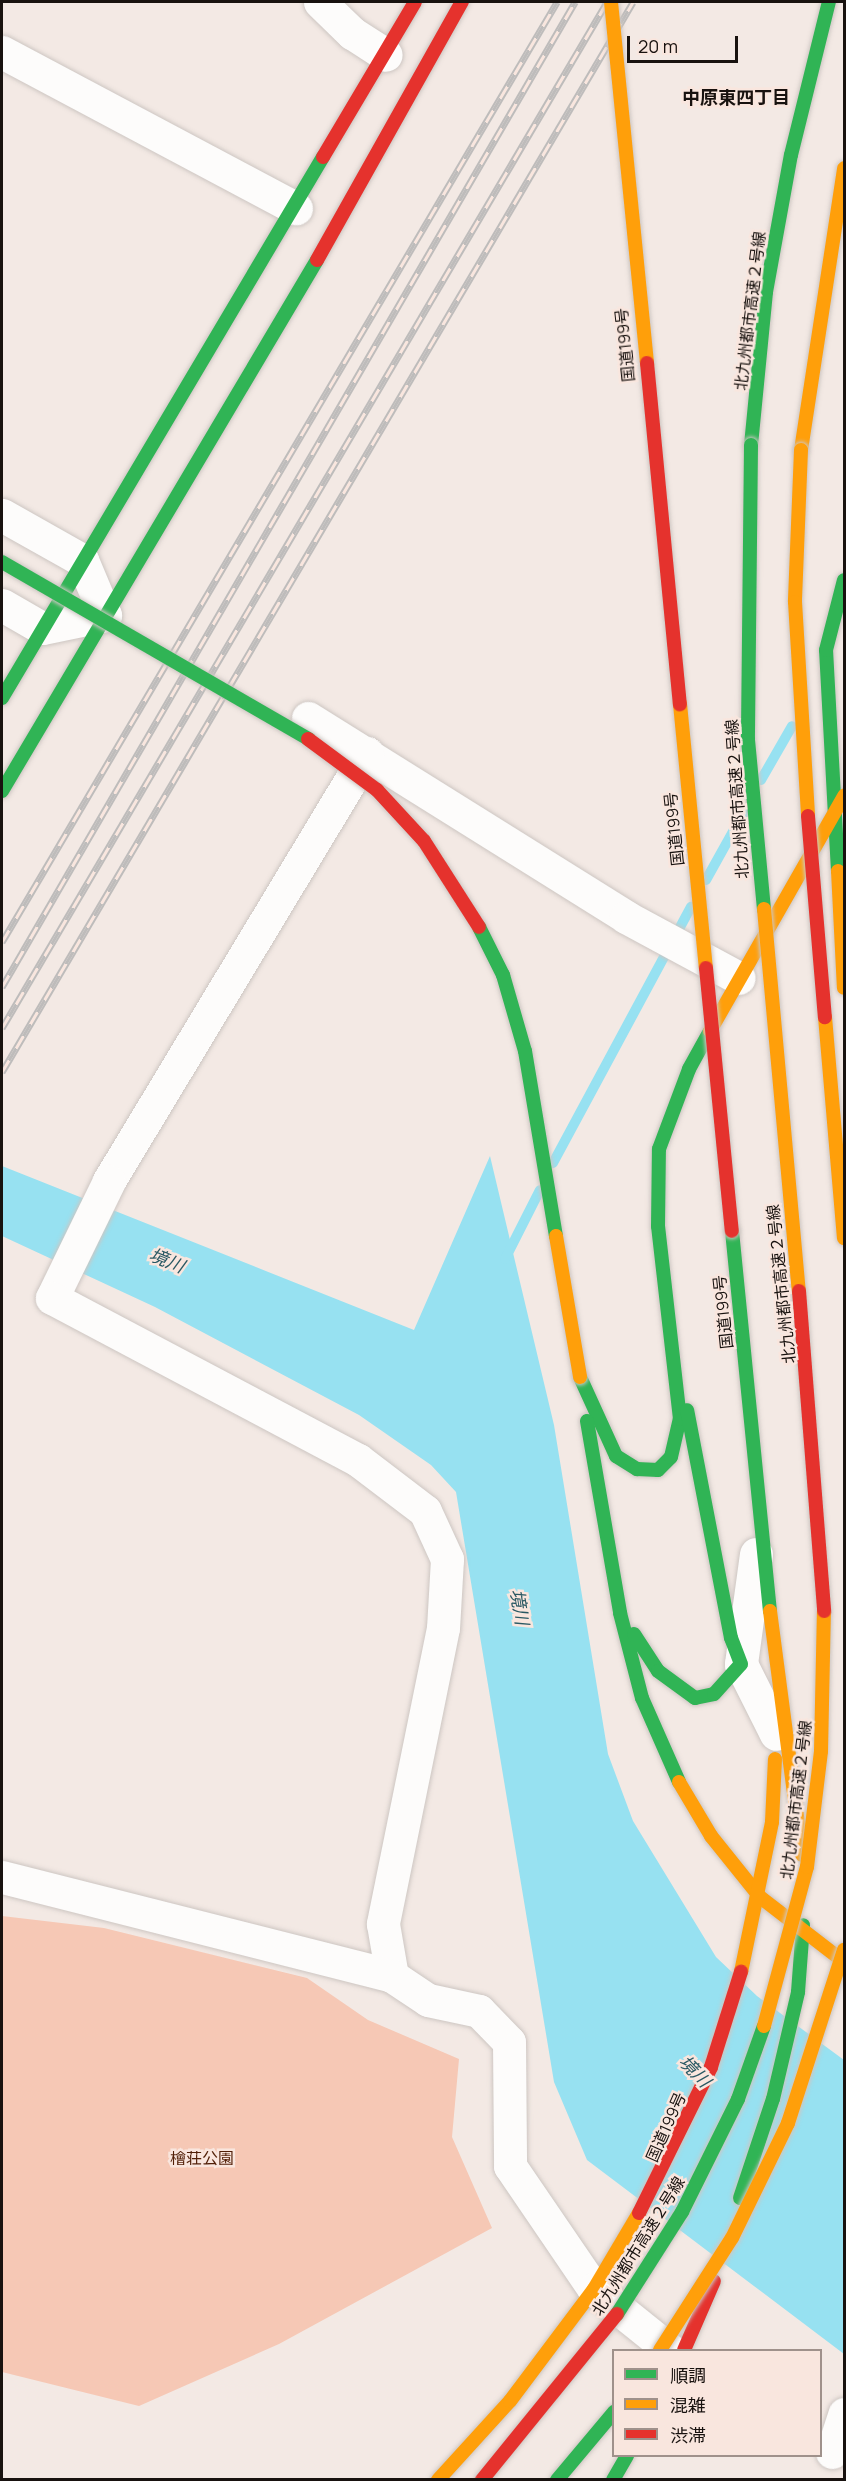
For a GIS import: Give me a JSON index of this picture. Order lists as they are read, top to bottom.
{
  "streets": {
    "main road": ["北九州都市高速２号線", "国道199号"]
  },
  "districts": ["中原東四丁目"],
  "water": ["境川"],
  "parks": ["檜荘公園"],
  "legend": ["順調", "混雑", "渋滞"],
  "scale_bar": "20 m"
}
